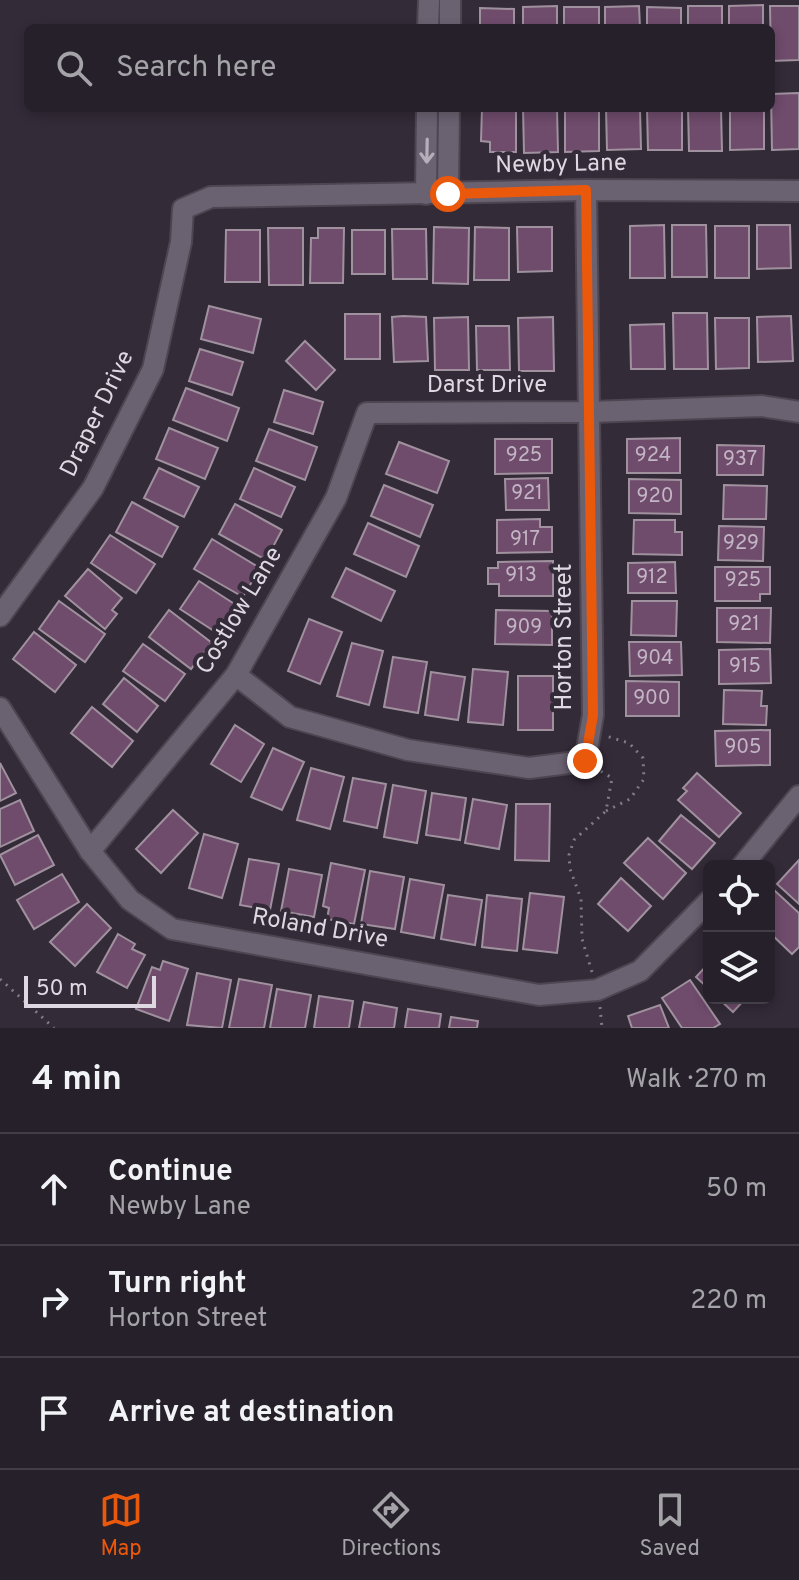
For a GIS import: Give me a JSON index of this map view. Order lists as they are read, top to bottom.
{
  "streets": {
    "street": [
      "Newby Lane",
      "Darst Drive",
      "Draper Drive",
      "Costlow Lane",
      "Horton Street",
      "Roland Drive"
    ]
  },
  "crossings": [
    ["Newby Lane", "Draper Drive"],
    ["Newby Lane", "Horton Street"],
    ["Darst Drive", "Costlow Lane"],
    ["Darst Drive", "Horton Street"],
    ["Costlow Lane", "Roland Drive"]
  ],
  "house_numbers": [
    "925",
    "924",
    "937",
    "921",
    "920",
    "917",
    "929",
    "913",
    "912",
    "925",
    "921",
    "909",
    "904",
    "915",
    "900",
    "905"
  ],
  "scale_bar": "50 m",
  "page": {
    "search": "Search here",
    "scale": "50 m",
    "heading": ["4 min", "Walk · 270 m"],
    "list": [
      ["Continue", "Newby Lane", "50 m"],
      ["Turn right", "Horton Street", "220 m"],
      "Arrive at destination"
    ],
    "nav": ["Map", "Directions", "Saved"]
  }
}
